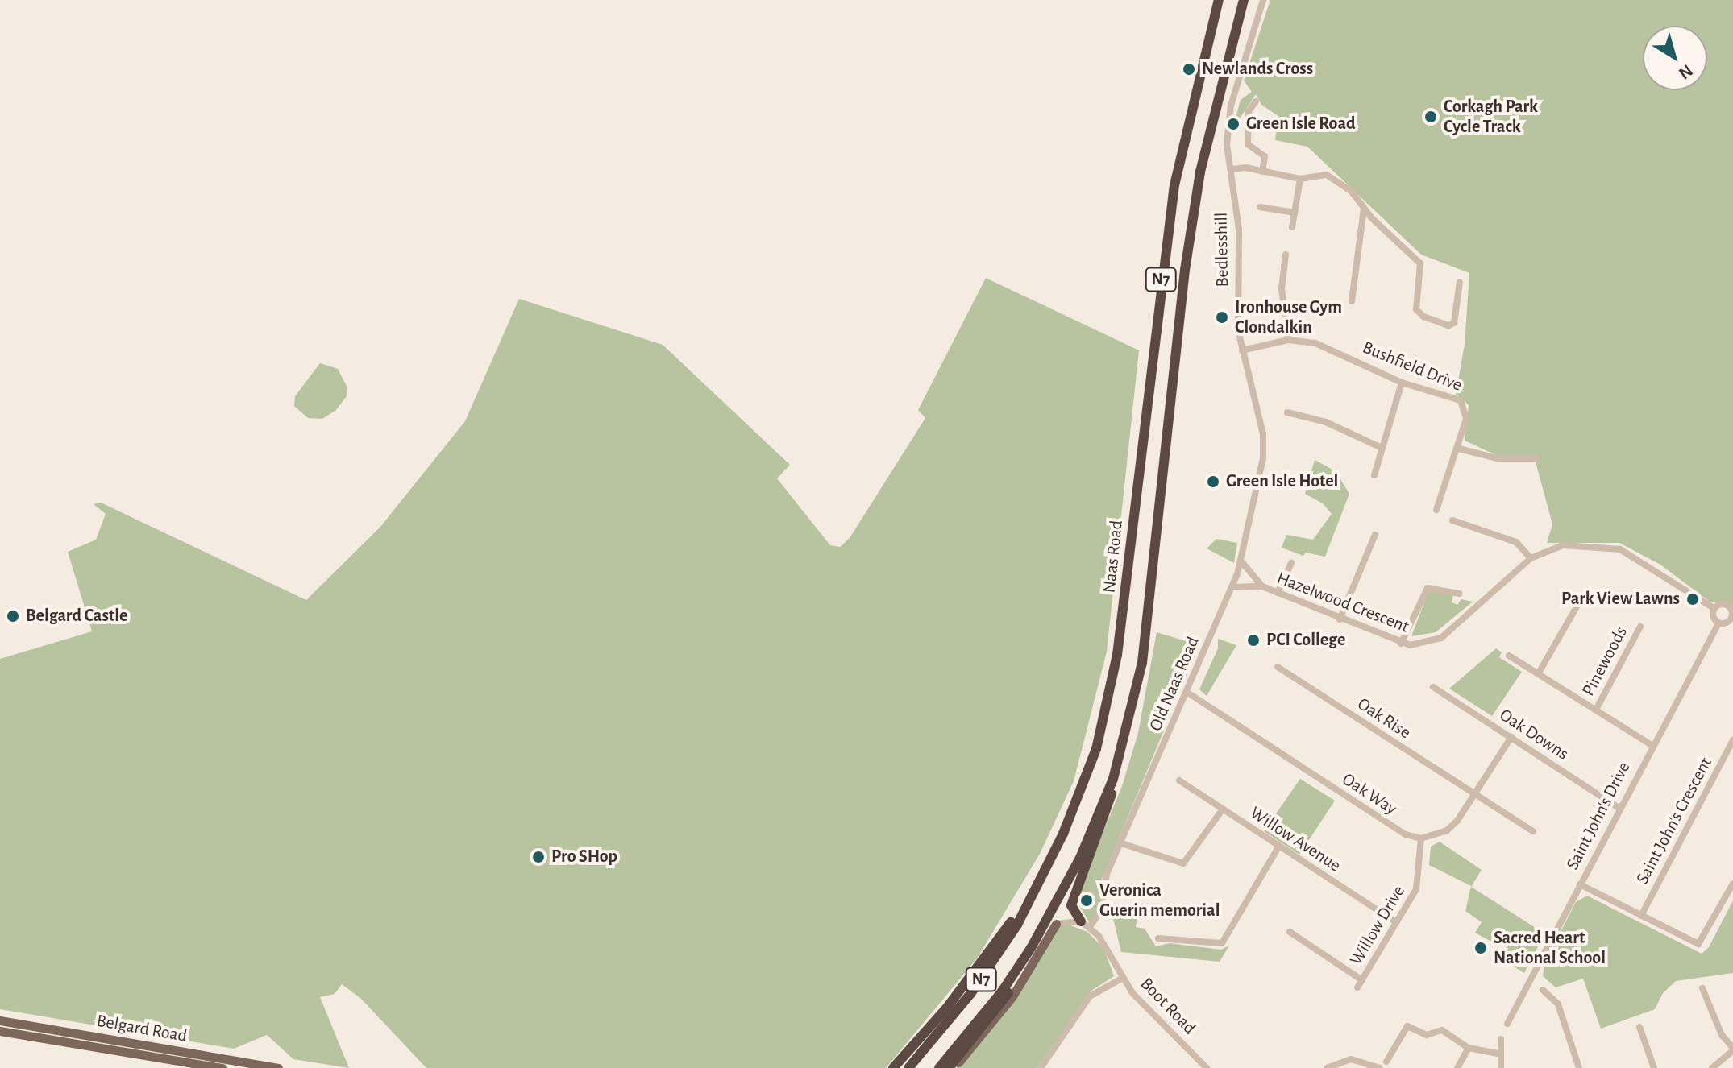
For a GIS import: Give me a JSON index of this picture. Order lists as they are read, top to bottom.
{
  "streets": {
    "highway": ["N7", "Naas Road"],
    "main road": ["Belgard Road"],
    "street": [
      "Bedlesshill",
      "Bushfield Drive",
      "Hazelwood Crescent",
      "Pinewoods",
      "Old Naas Road",
      "Oak Rise",
      "Oak Downs",
      "Oak Way",
      "Saint John's Drive",
      "Saint John's Crescent",
      "Willow Avenue",
      "Willow Drive",
      "Boot Road"
    ]
  },
  "crossings": [
    ["Bedlesshill", "Bushfield Drive"],
    ["Bedlesshill", "Old Naas Road"],
    ["Pinewoods", "Saint John's Drive"],
    ["Old Naas Road", "Oak Way"],
    ["Old Naas Road", "Boot Road"],
    ["Oak Downs", "Saint John's Drive"],
    ["Oak Way", "Willow Drive"],
    ["Willow Avenue", "Willow Drive"]
  ],
  "places": [
    "Newlands Cross",
    "Corkagh Park Cycle Track",
    "Green Isle Road",
    "Ironhouse Gym Clondalkin",
    "Green Isle Hotel",
    "Park View Lawns",
    "Belgard Castle",
    "PCI College",
    "Pro SHop",
    "Veronica Guerin memorial",
    "Sacred Heart National School"
  ],
  "north": "bottom right"
}
